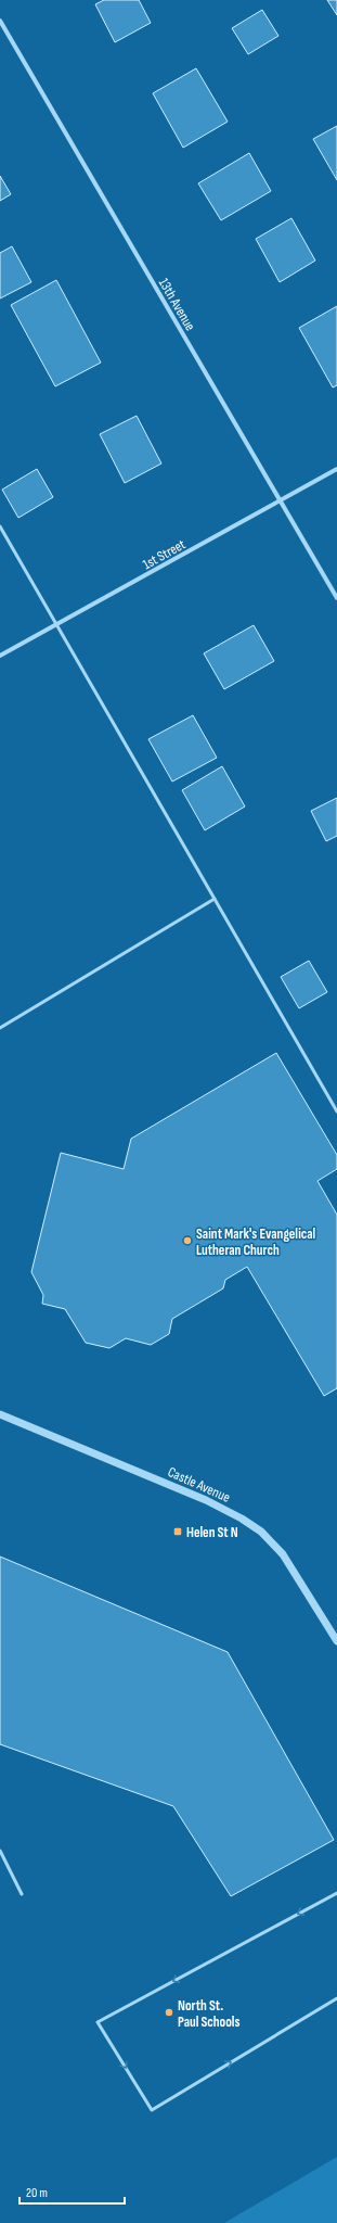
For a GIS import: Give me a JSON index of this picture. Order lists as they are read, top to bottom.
{
  "streets": {
    "street": ["13th Avenue", "1st Street", "Castle Avenue"]
  },
  "crossings": [
    ["13th Avenue", "1st Street"]
  ],
  "places": {
    "other": ["Saint Mark's Evangelical Lutheran Church", "North St. Paul Schools"],
    "transit": ["Helen St N"]
  },
  "scale_bar": "20 m"
}
